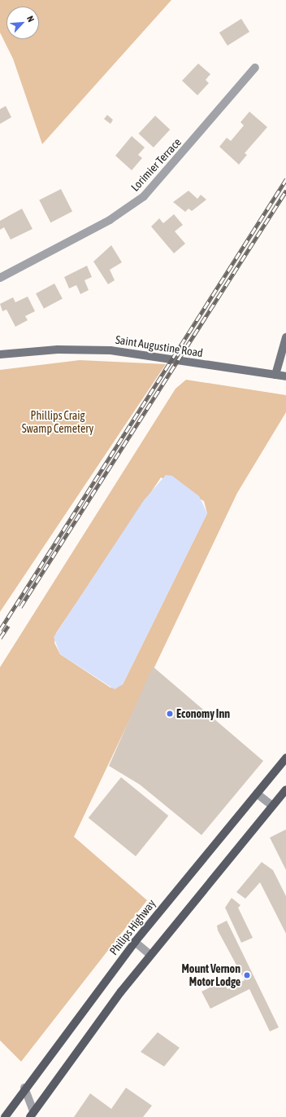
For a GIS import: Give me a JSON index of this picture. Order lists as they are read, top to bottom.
{
  "streets": {
    "main road": ["Saint Augustine Road", "Philips Highway"],
    "street": ["Lorimier Terrace"]
  },
  "parks": ["Phillips Craig Swamp Cemetery"],
  "places": ["Economy Inn", "Mount Vernon Motor Lodge"],
  "north": "top right"
}
